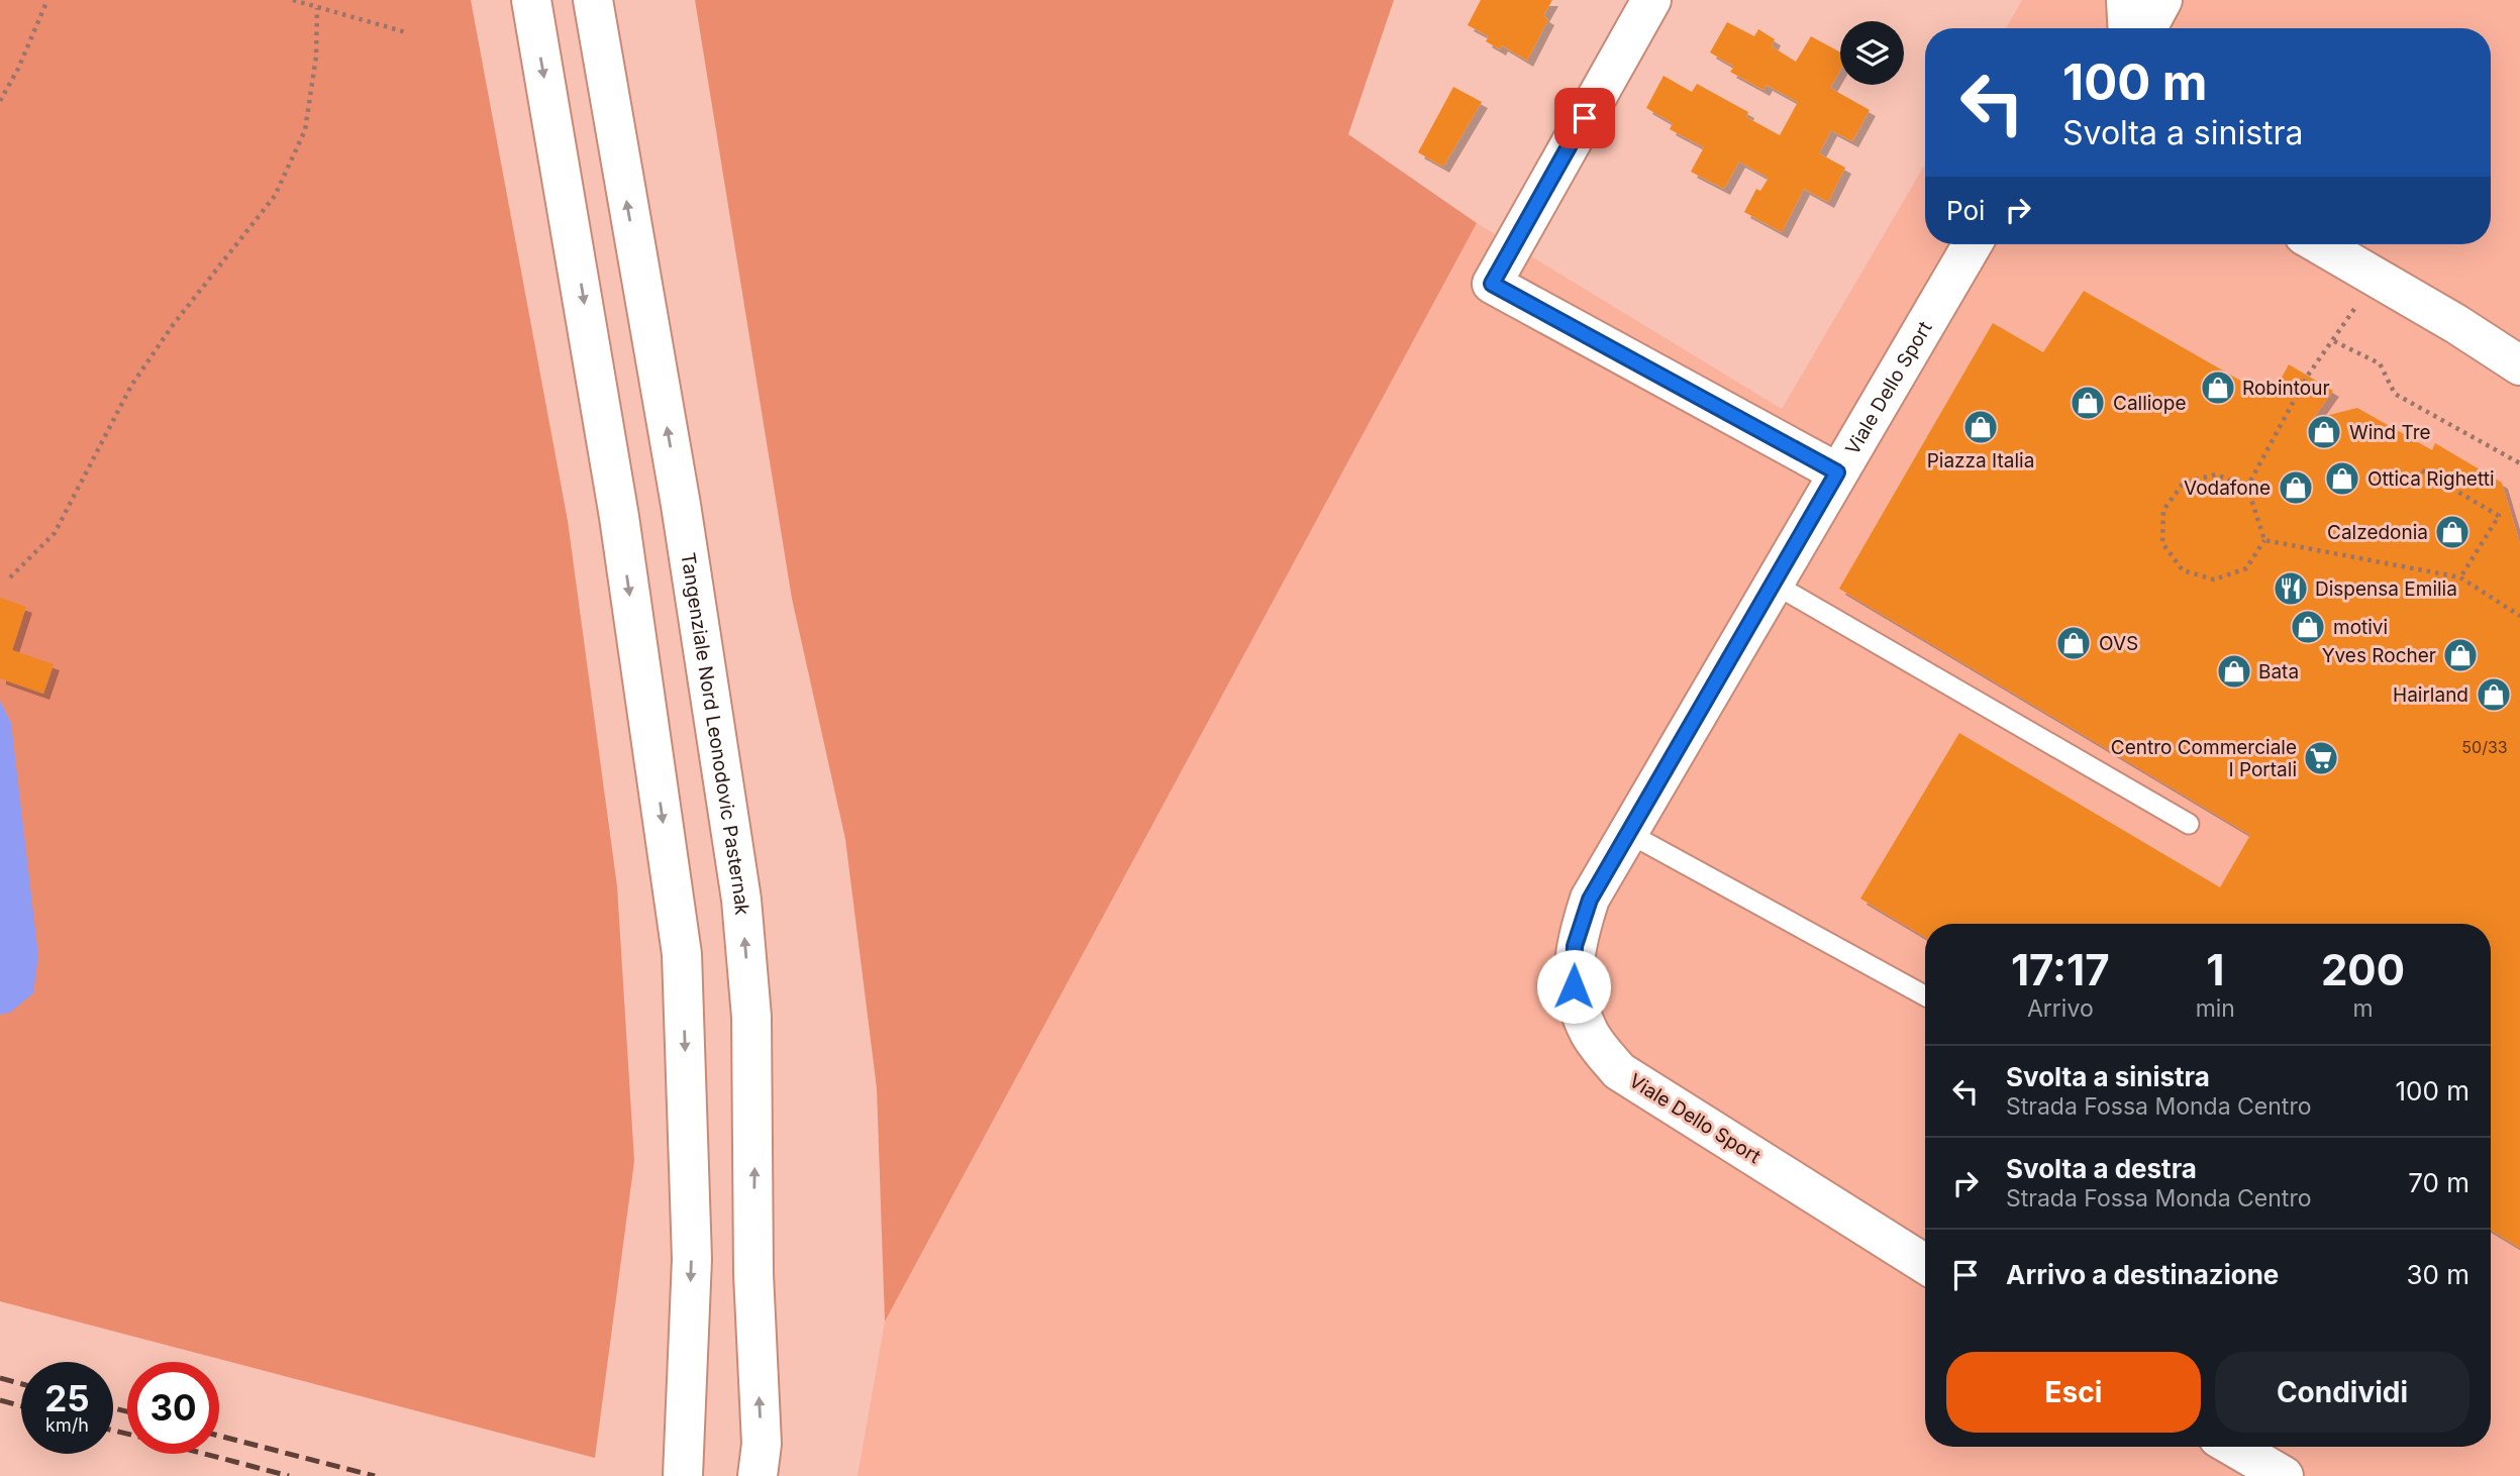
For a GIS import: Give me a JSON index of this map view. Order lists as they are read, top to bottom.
{
  "streets": {
    "main road": ["Viale Dello Sport", "Tangenziale Nord Leonodovic Pasternak"]
  },
  "places": {
    "shop": [
      "Robintour",
      "Calliope",
      "Piazza Italia",
      "Wind Tre",
      "Ottica Righetti",
      "Vodafone",
      "Calzedonia",
      "motivi",
      "OVS",
      "Yves Rocher",
      "Bata",
      "Hairland"
    ],
    "restaurant": ["Dispensa Emilia"],
    "supermarket": ["Centro Commerciale I Portali"]
  },
  "house_numbers": ["50/33"],
  "page": {
    "turn": ["100 m", "Svolta a sinistra"],
    "then": "Poi",
    "eta": [
      "17:17",
      "Arrivo",
      "1",
      "min",
      "200",
      "m"
    ],
    "list": [
      {
        "name": "Svolta a sinistra",
        "note": "Strada Fossa Monda Centro",
        "value": "100 m"
      },
      {
        "name": "Svolta a destra",
        "note": "Strada Fossa Monda Centro",
        "value": "70 m"
      },
      {
        "name": "Arrivo a destinazione",
        "value": "30 m"
      }
    ],
    "buttons": ["Esci", "Condividi"],
    "speed": "25 km/h",
    "limit": "30"
  }
}
